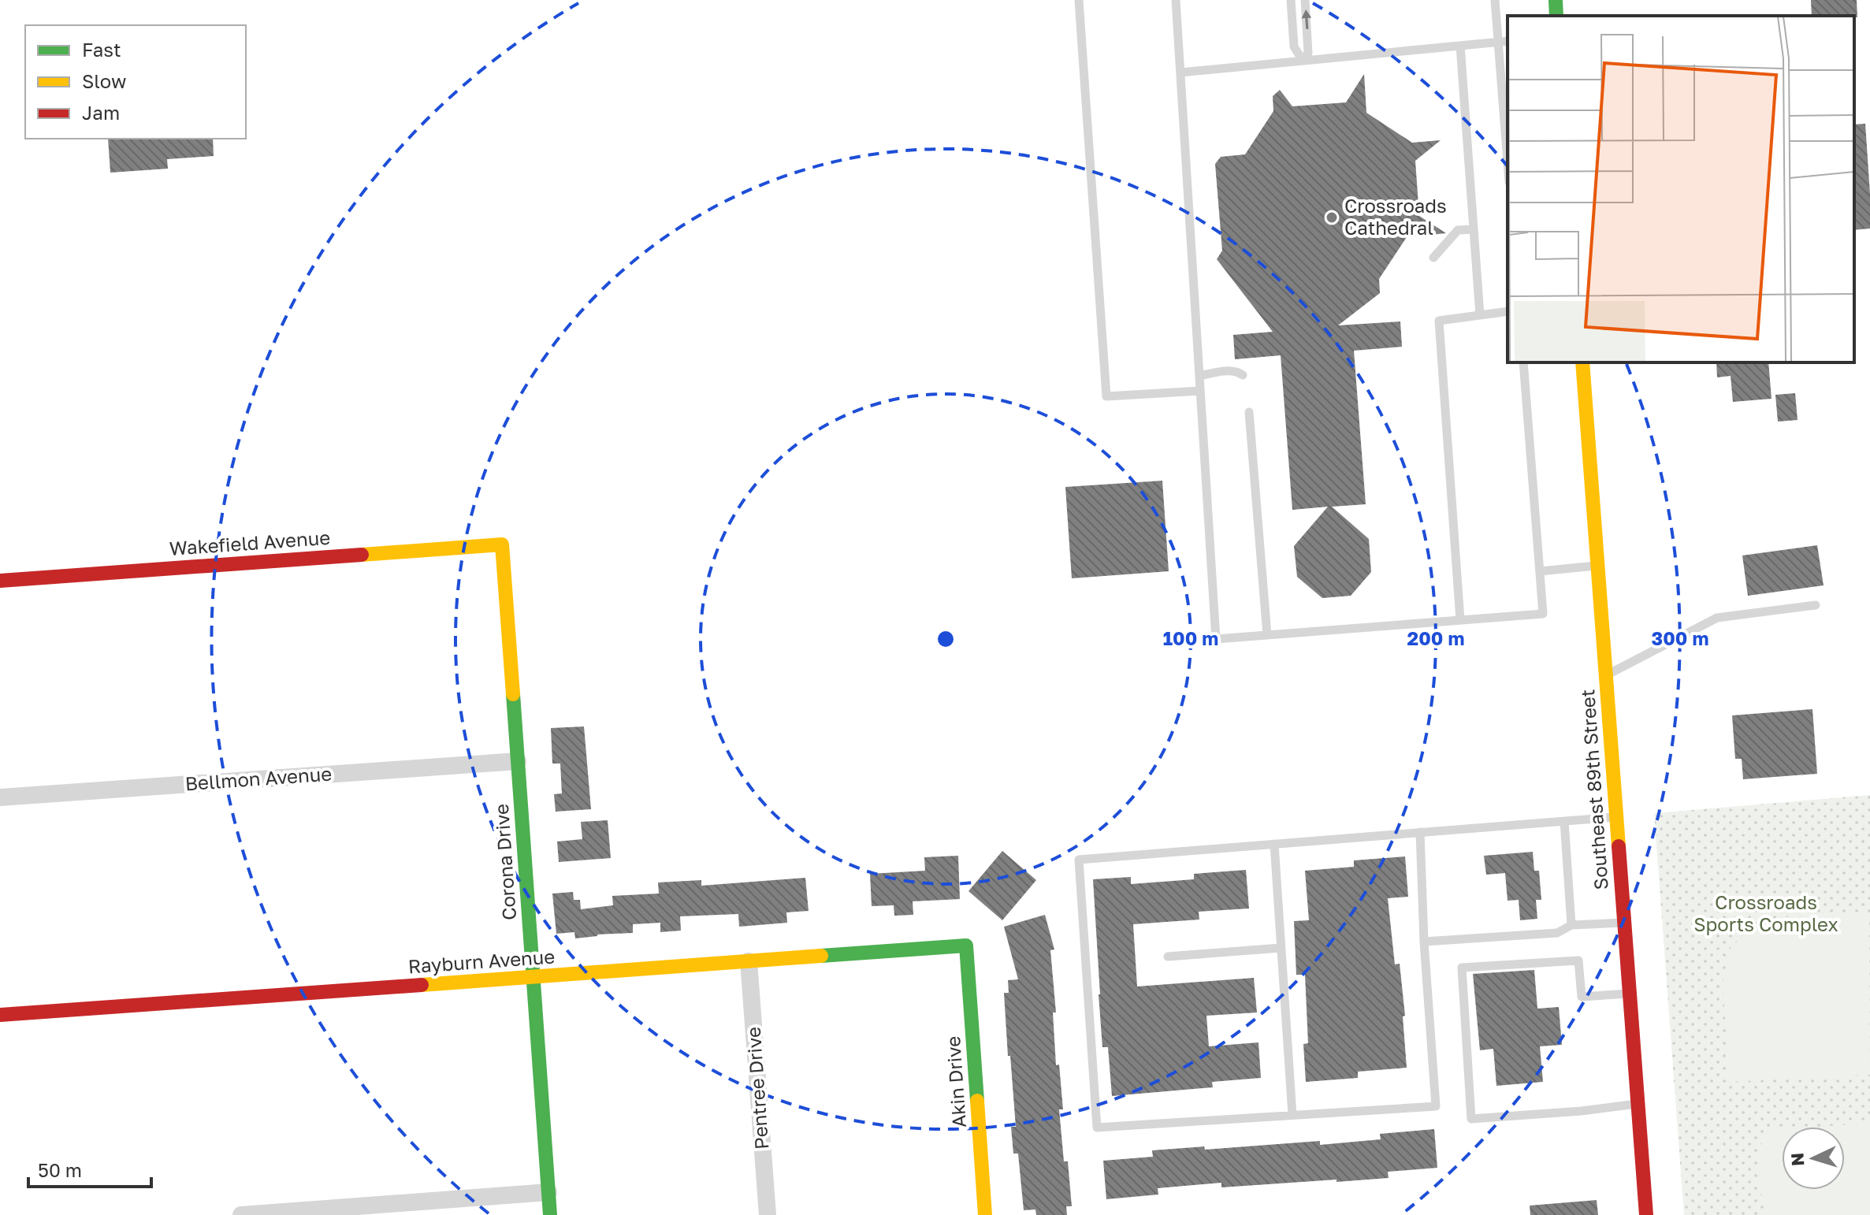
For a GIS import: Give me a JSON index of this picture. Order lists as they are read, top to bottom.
{
  "streets": {
    "street": [
      "Wakefield Avenue",
      "Bellmon Avenue",
      "Southeast 89th Street",
      "Corona Drive",
      "Rayburn Avenue",
      "Akin Drive",
      "Pentree Drive"
    ]
  },
  "crossings": [
    ["Wakefield Avenue", "Corona Drive"],
    ["Bellmon Avenue", "Corona Drive"],
    ["Corona Drive", "Rayburn Avenue"],
    ["Rayburn Avenue", "Akin Drive"],
    ["Rayburn Avenue", "Pentree Drive"]
  ],
  "parks": ["Crossroads Sports Complex"],
  "places": ["Crossroads Cathedral"],
  "legend": ["Fast", "Slow", "Jam"],
  "scale_bar": "50 m",
  "north": "left",
  "rings": ["100 m", "200 m", "300 m"]
}
